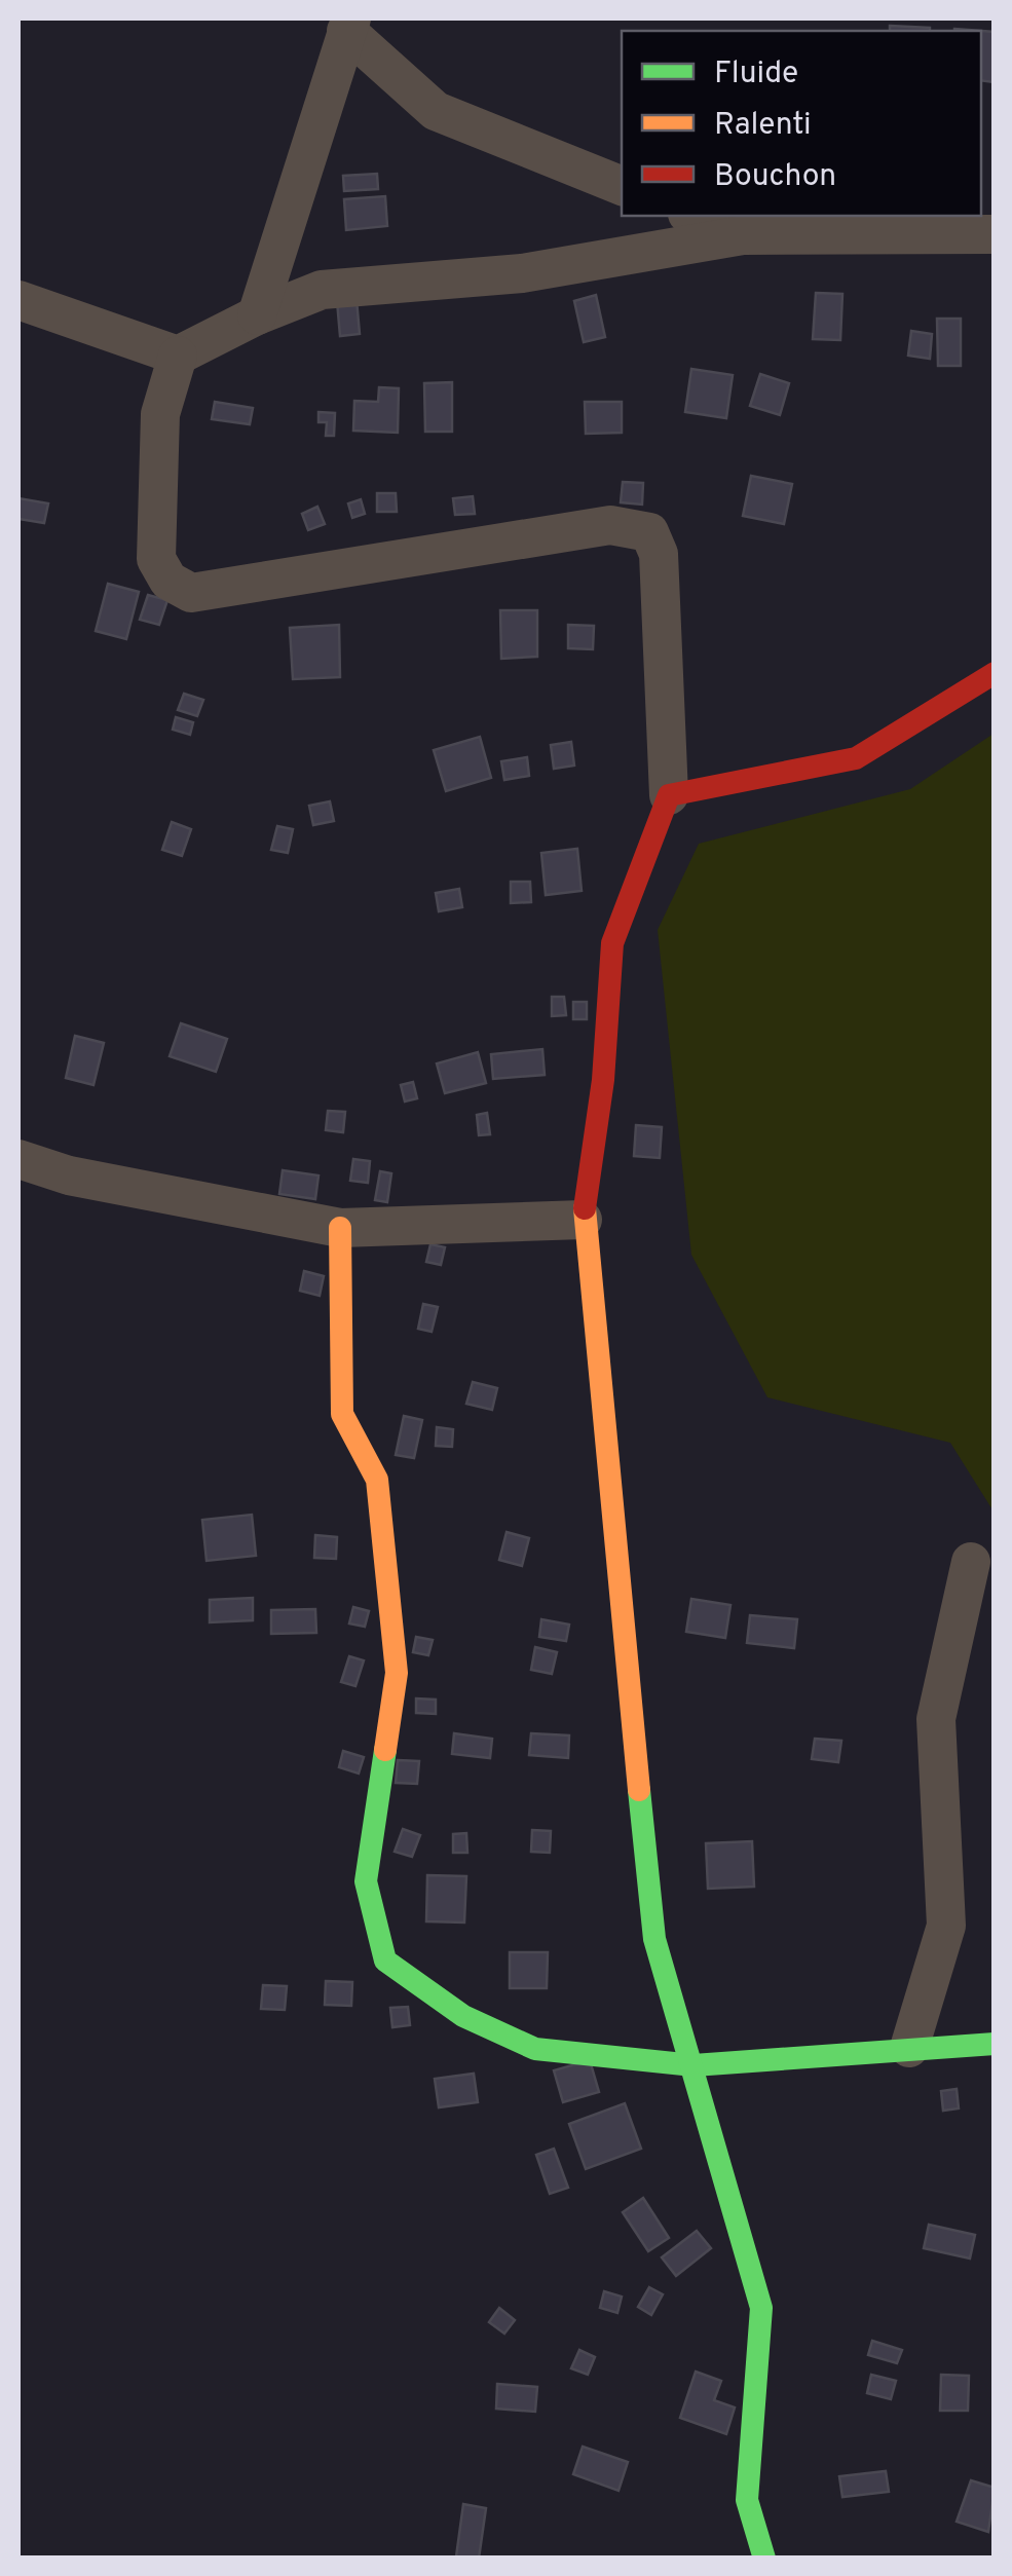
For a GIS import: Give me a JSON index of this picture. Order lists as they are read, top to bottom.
{
  "legend": ["Fluide", "Ralenti", "Bouchon"]
}
